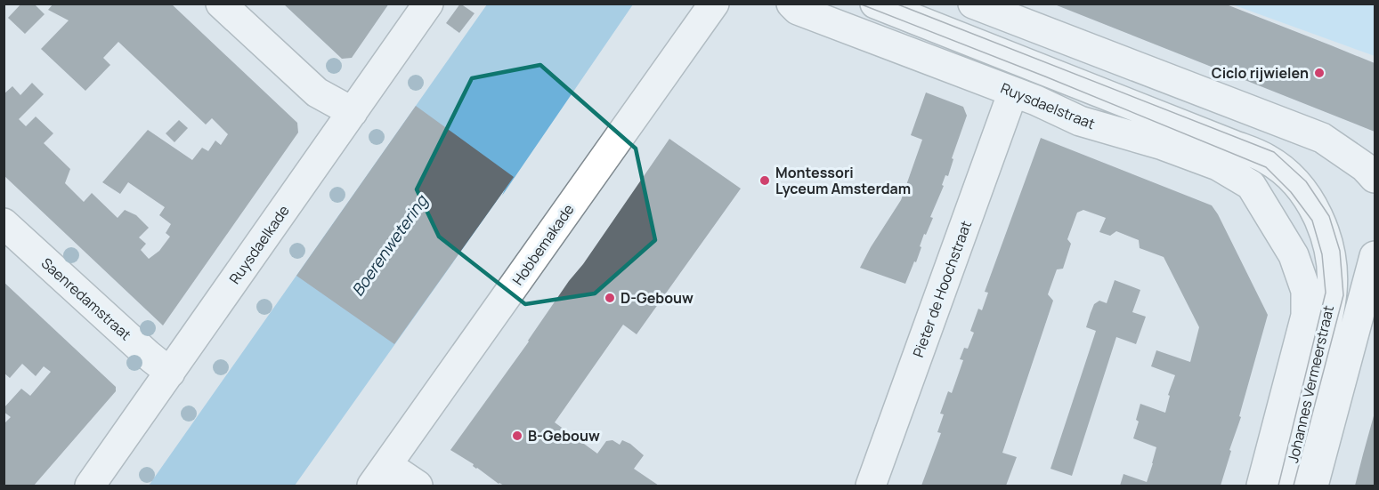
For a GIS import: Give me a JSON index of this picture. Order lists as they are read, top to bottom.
{
  "streets": {
    "street": [
      "Ruysdaelstraat",
      "Ruysdaelkade",
      "Hobbemakade",
      "Pieter de Hoochstraat",
      "Saenredamstraat",
      "Johannes Vermeerstraat"
    ]
  },
  "crossings": [
    ["Ruysdaelstraat", "Pieter de Hoochstraat"],
    ["Ruysdaelstraat", "Johannes Vermeerstraat"],
    ["Ruysdaelkade", "Saenredamstraat"]
  ],
  "water": ["Boerenwetering"],
  "places": [
    "Ciclo rijwielen",
    "Montessori Lyceum Amsterdam",
    "D-Gebouw",
    "B-Gebouw"
  ]
}
